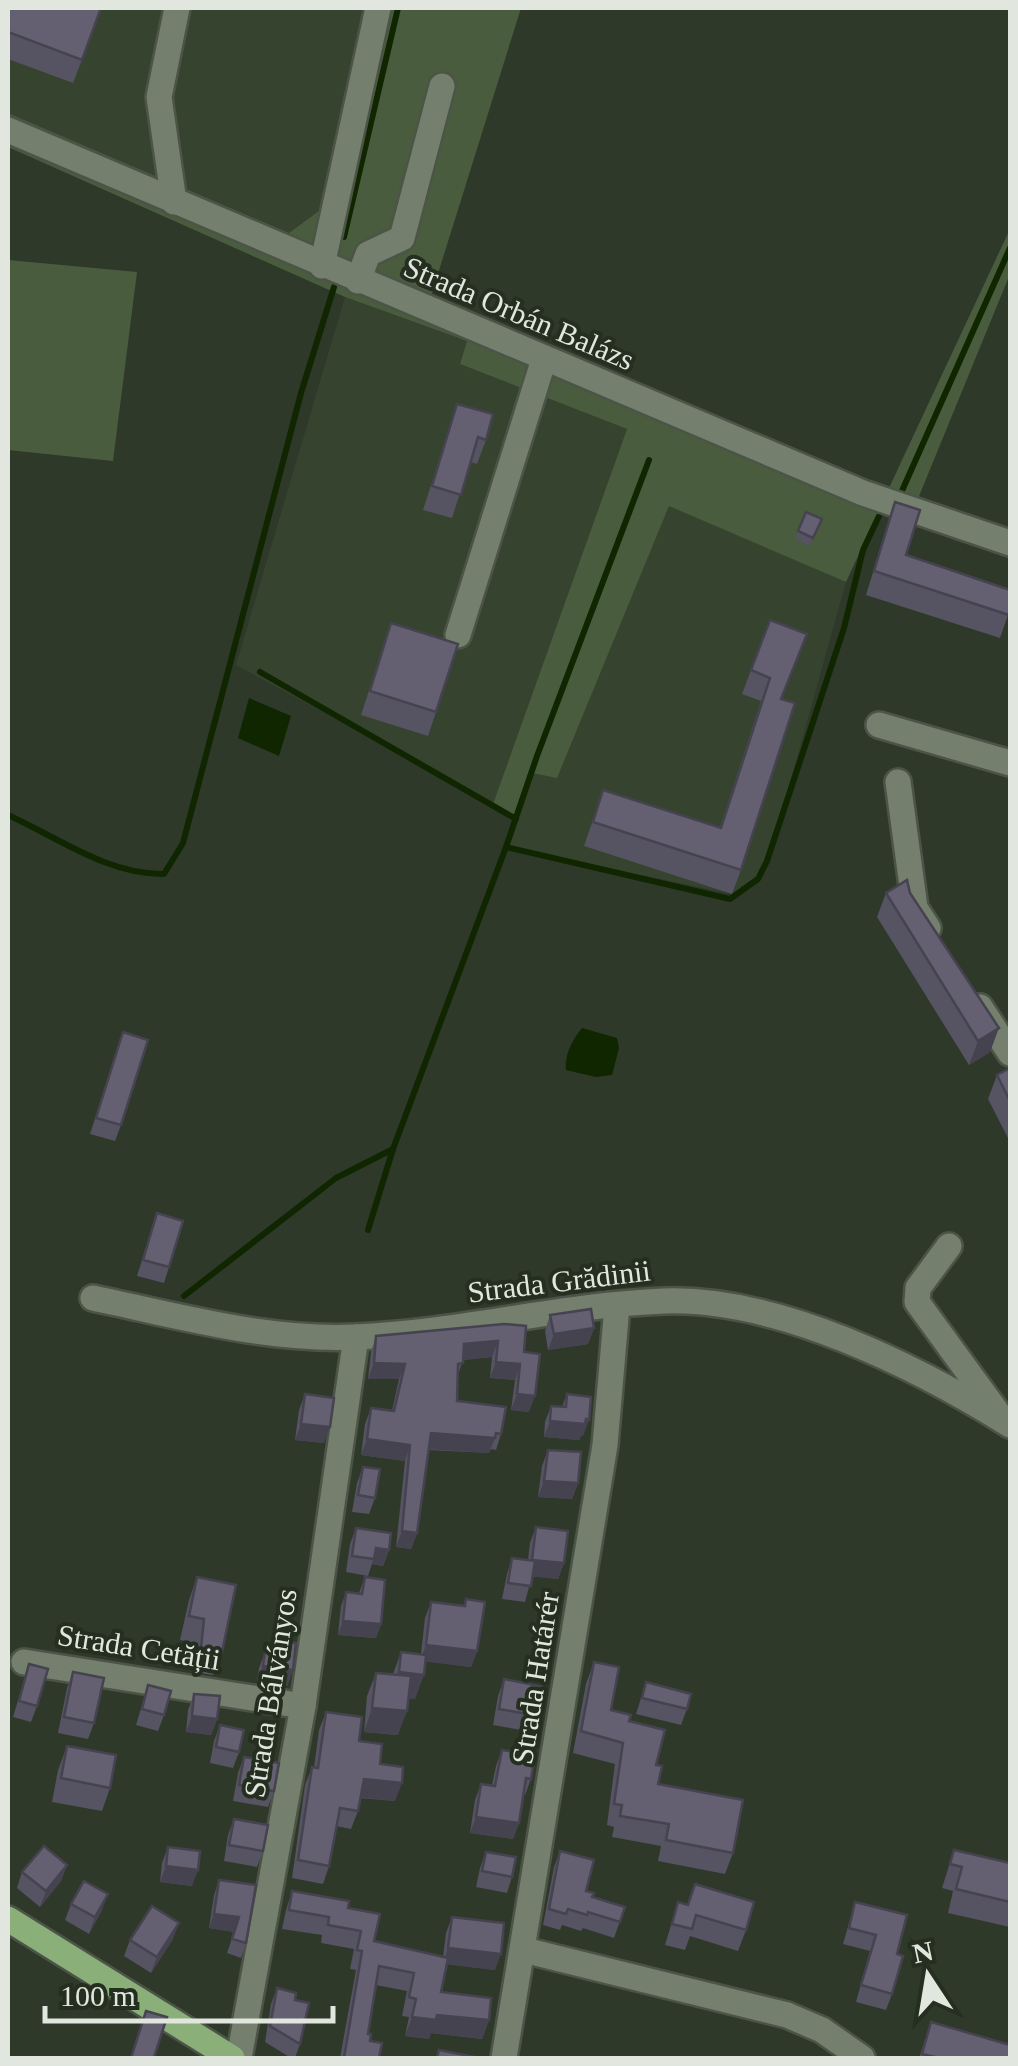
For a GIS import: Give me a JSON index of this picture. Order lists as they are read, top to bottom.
{
  "streets": {
    "street": [
      "Strada Orbán Balázs",
      "Strada Grădinii",
      "Strada Cetății",
      "Strada Határér",
      "Strada Bálványos"
    ]
  },
  "crossings": [
    ["Strada Grădinii", "Strada Határér"],
    ["Strada Grădinii", "Strada Bálványos"],
    ["Strada Cetății", "Strada Bálványos"]
  ],
  "scale_bar": "100 m",
  "north": "top"
}
